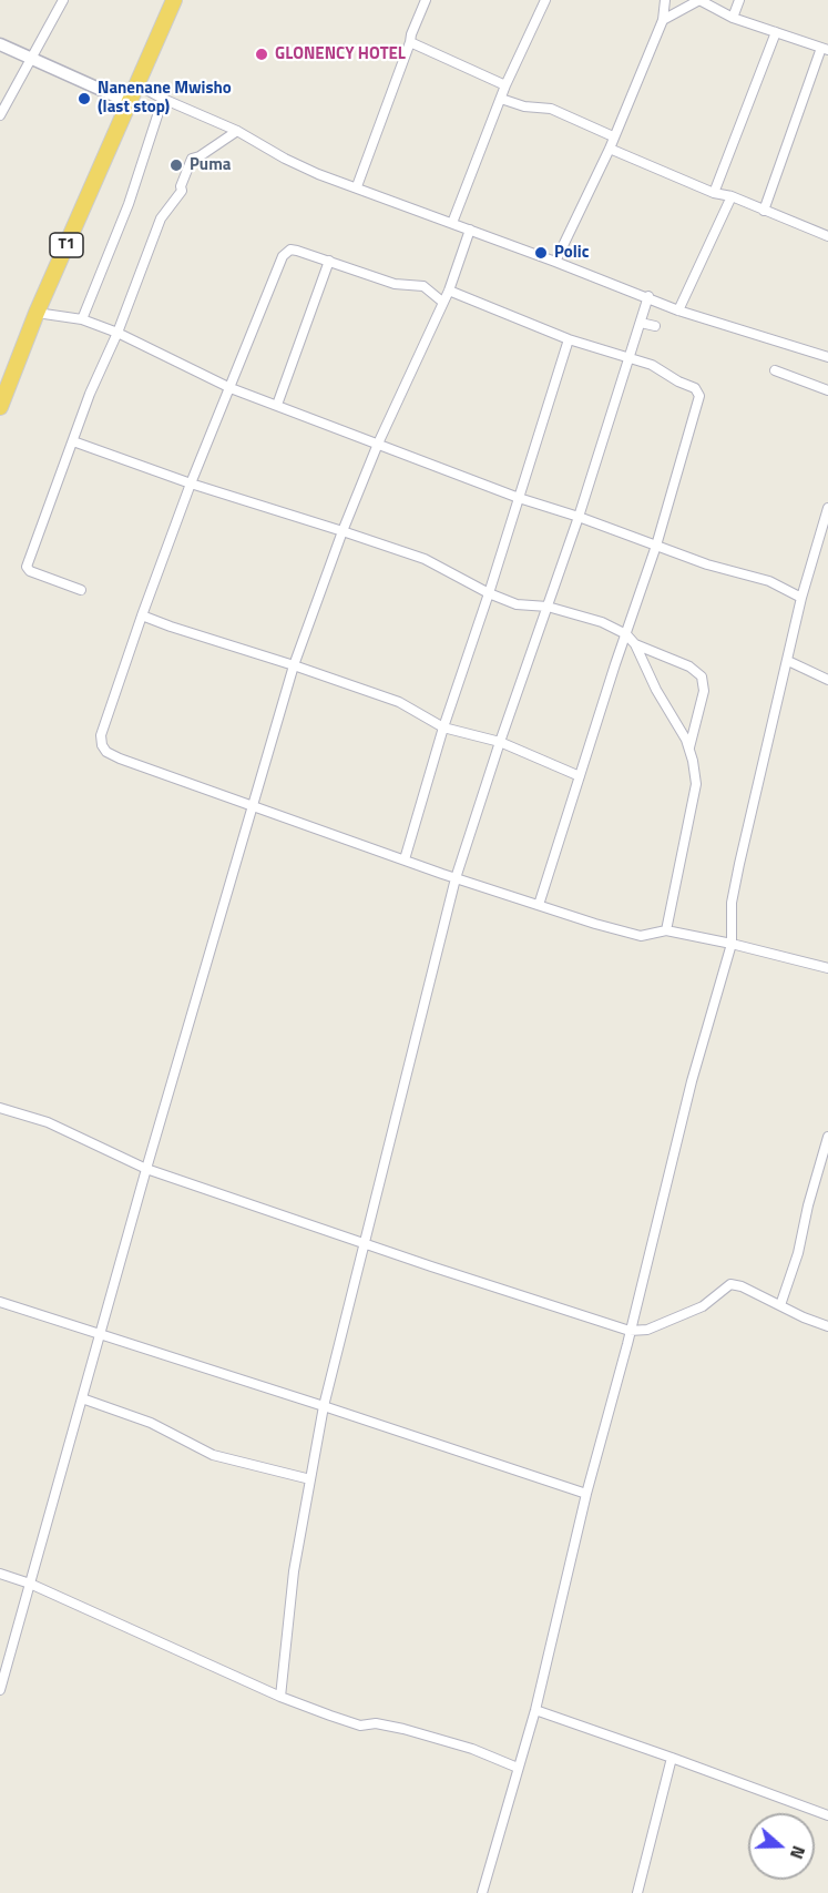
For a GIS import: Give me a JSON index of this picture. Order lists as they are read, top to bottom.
{
  "streets": {
    "highway": ["T1"]
  },
  "places": [
    "GLONENCY HOTEL",
    "Nanenane Mwisho (last stop)",
    "Puma",
    "Polic"
  ],
  "north": "right"
}
